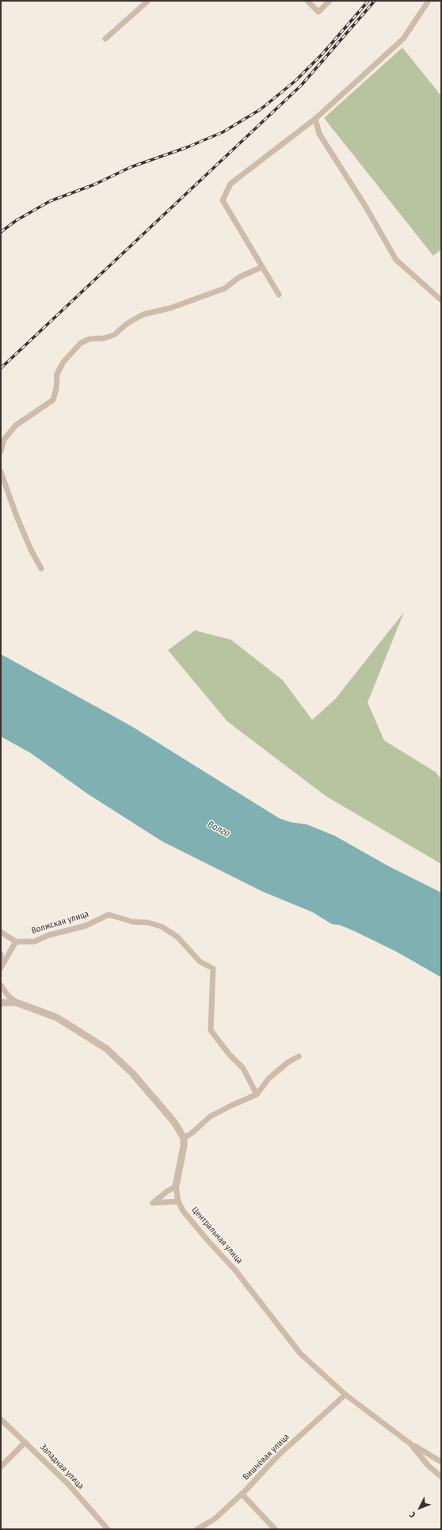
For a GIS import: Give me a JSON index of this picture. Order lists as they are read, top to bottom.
{
  "streets": {
    "street": [
      "Волжская улица",
      "Центральная улица",
      "Вишнёвая улица",
      "Западная улица"
    ]
  },
  "crossings": [
    ["Центральная улица", "Вишнёвая улица"]
  ],
  "water": ["Волга"],
  "north": "bottom left"
}
